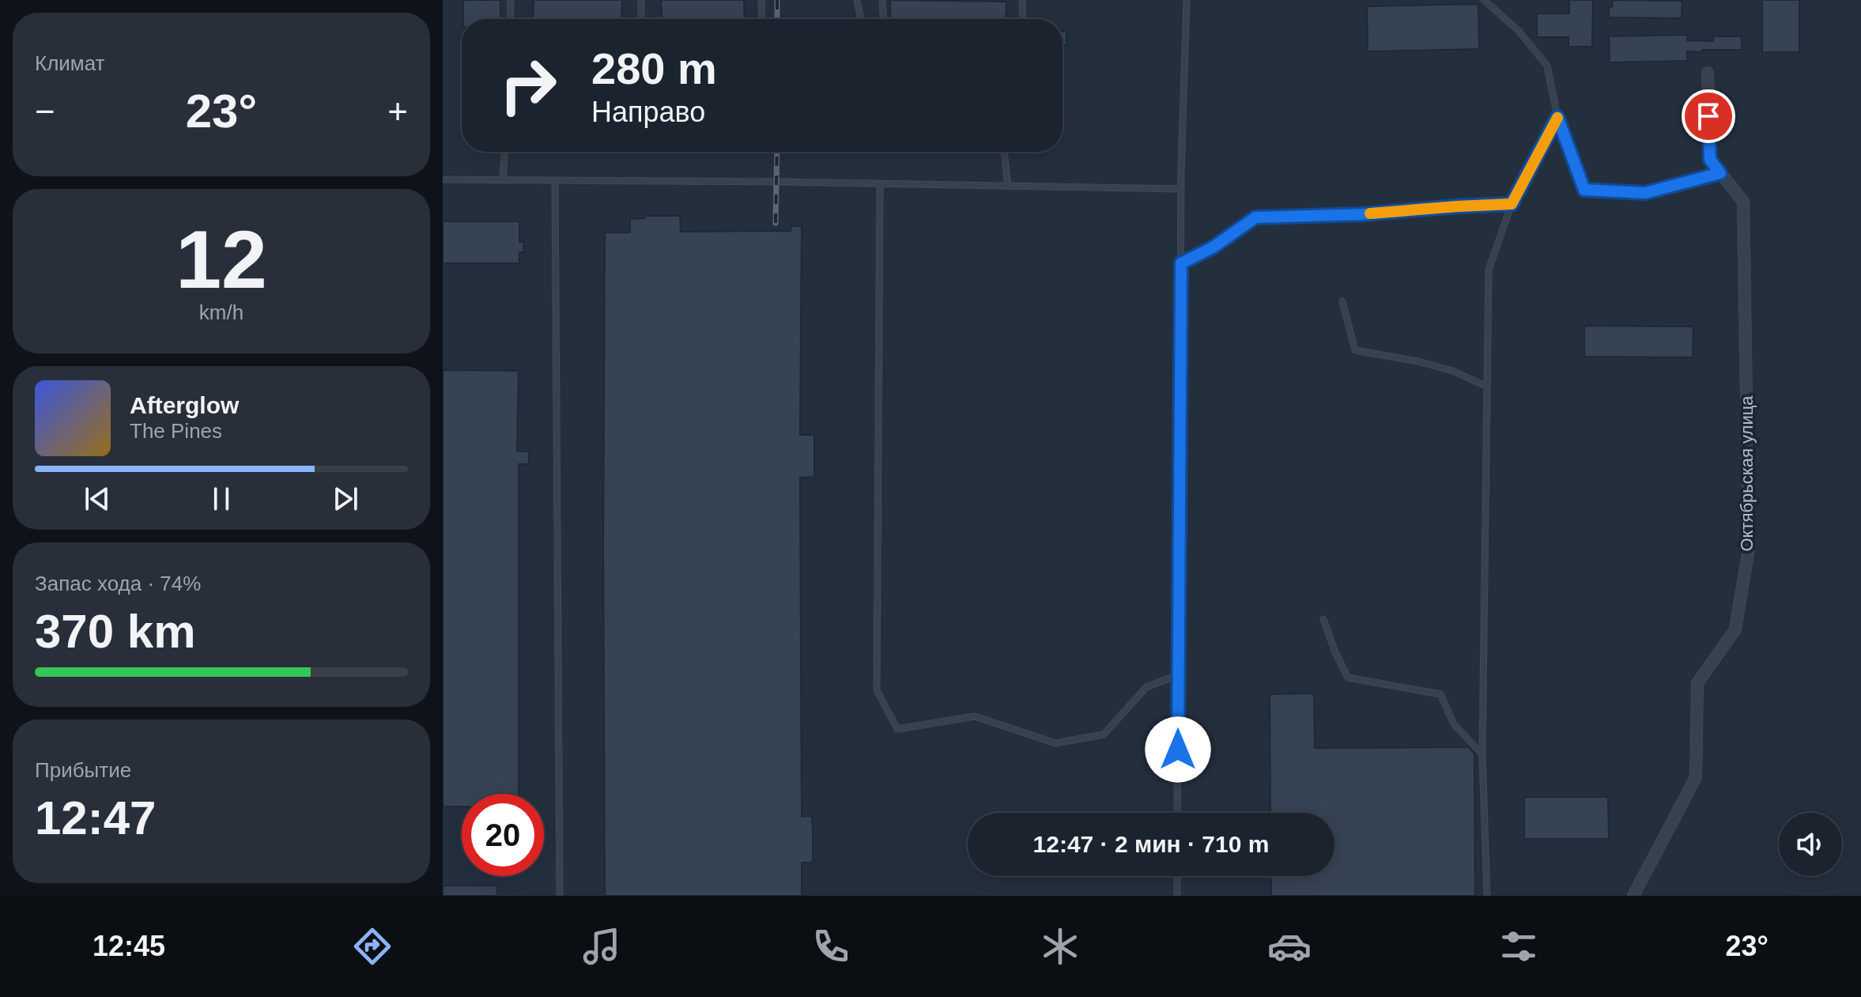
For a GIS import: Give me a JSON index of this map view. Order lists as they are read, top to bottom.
{
  "streets": {
    "street": ["Октябрьская улица"]
  },
  "page": {
    "tile": [
      "Климат",
      ["12", "km/h"],
      ["Запас хода · 74%", "370 km"],
      ["Прибытие", "12:47"]
    ],
    "turn": ["280 m", "Направо"],
    "heat": ["−", "23°", "+"],
    "song": ["Afterglow", "The Pines"],
    "limit": "20",
    "trip": "12:47 · 2 мин · 710 m",
    "tabs": ["12:45", "23°"]
  }
}
